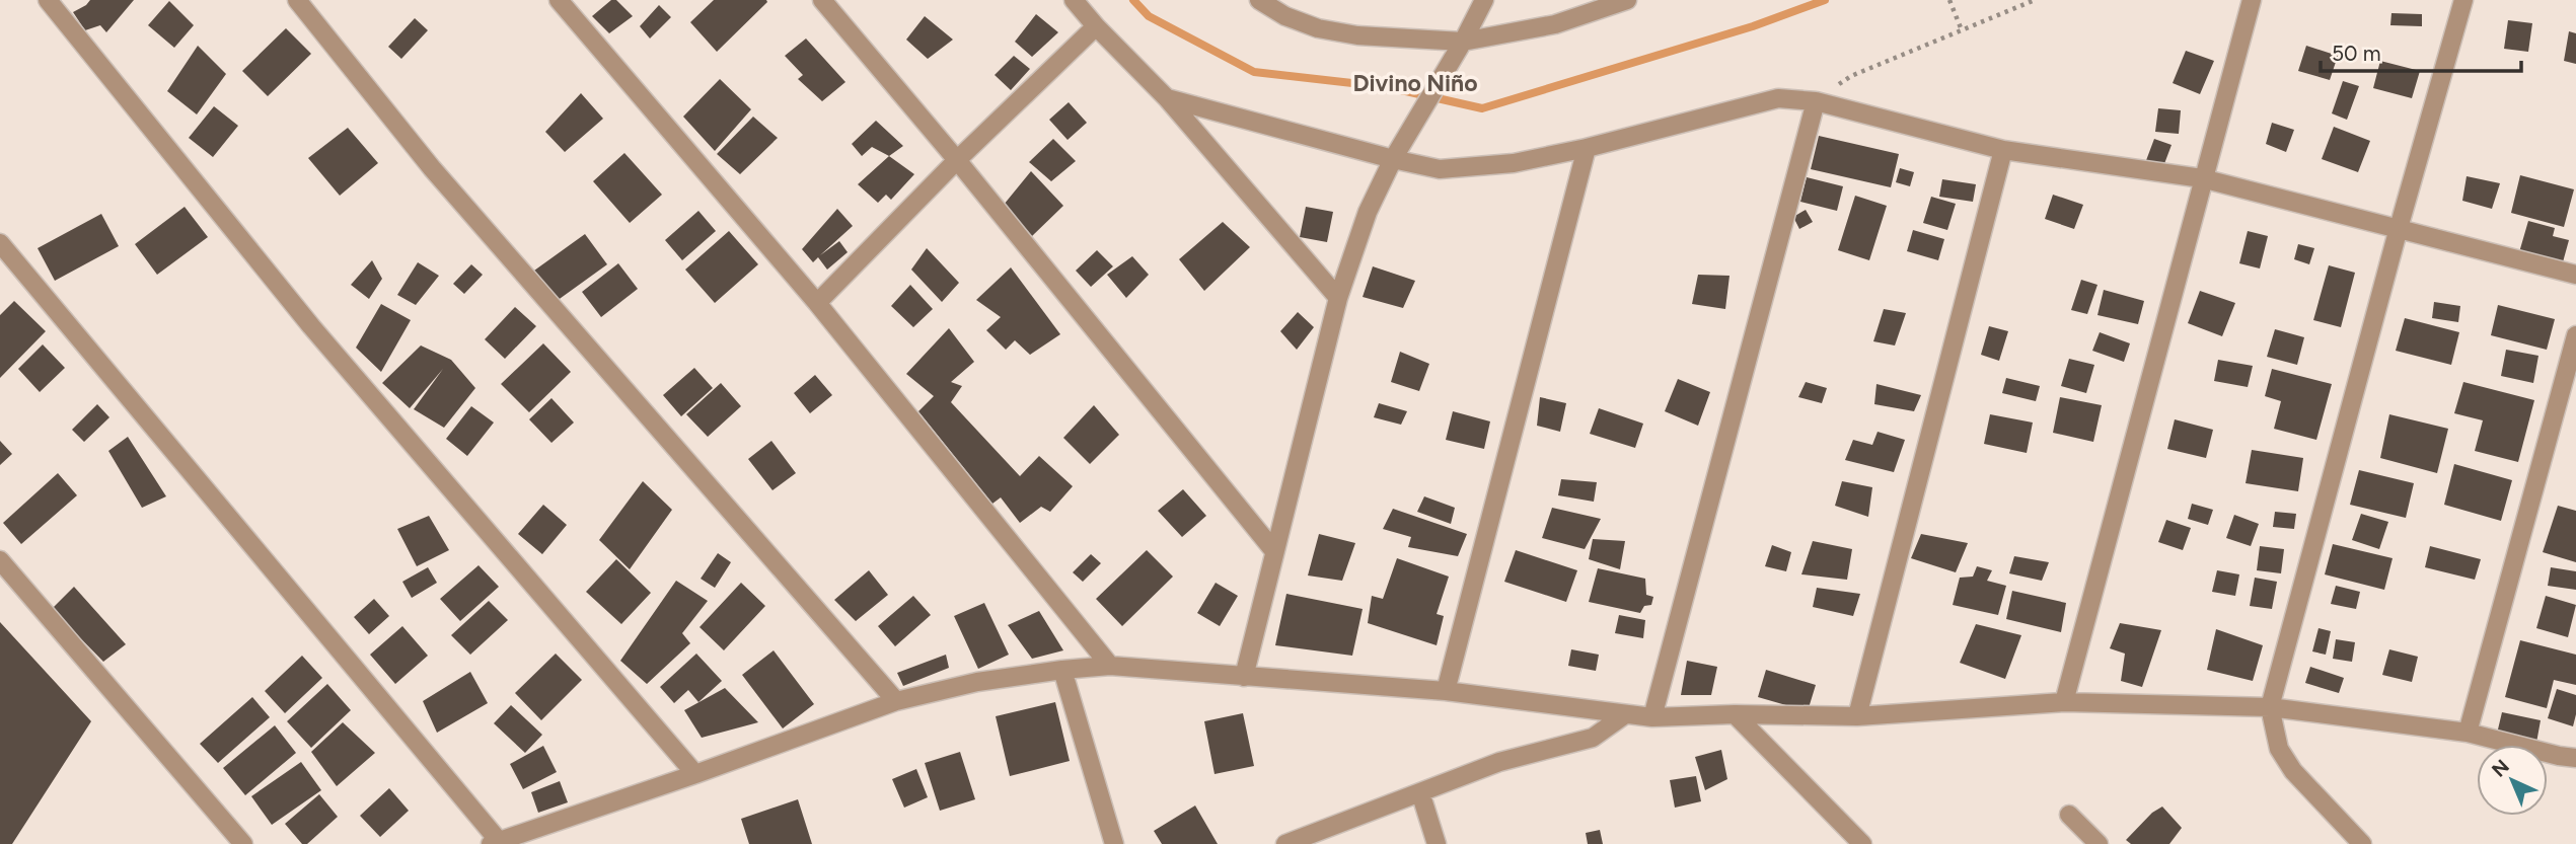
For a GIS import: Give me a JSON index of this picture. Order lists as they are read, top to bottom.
{
  "districts": ["Divino Niño"],
  "scale_bar": "50 m",
  "north": "top left"
}
